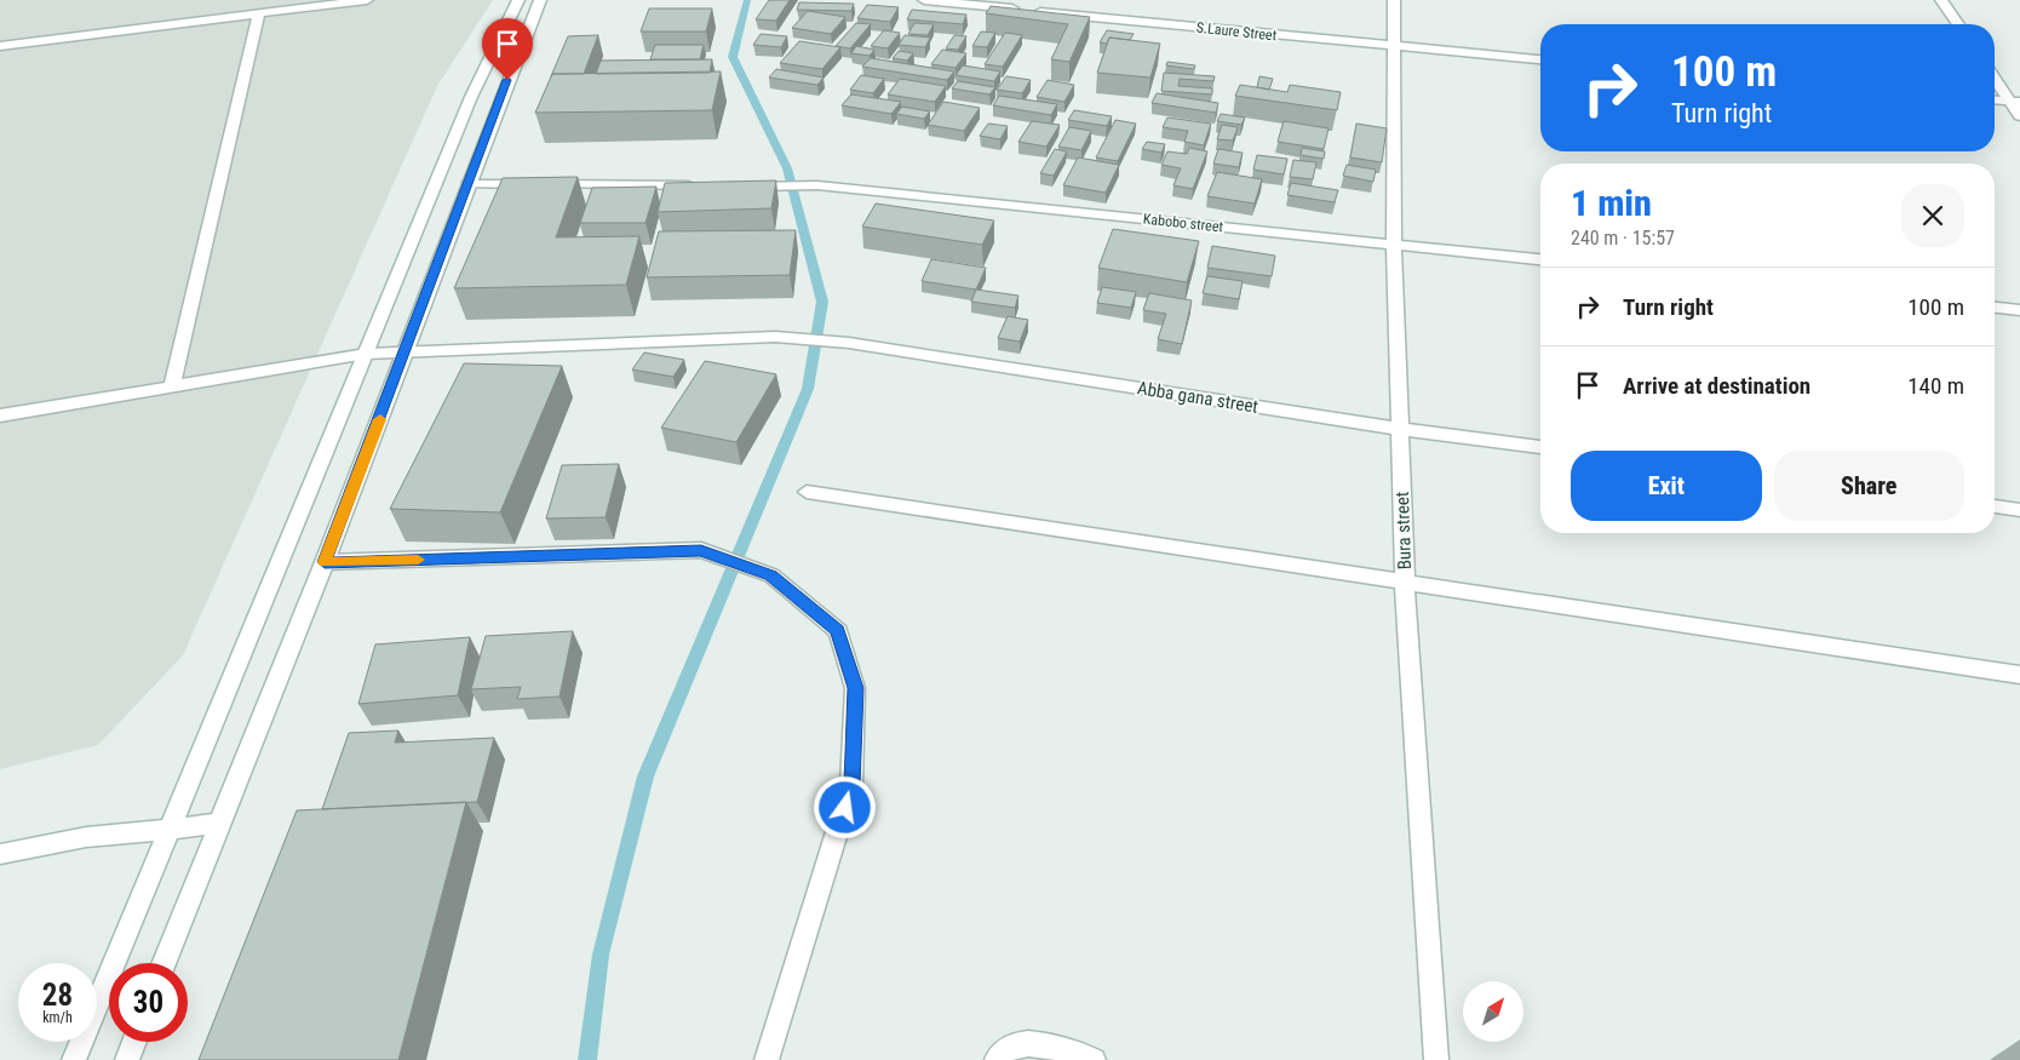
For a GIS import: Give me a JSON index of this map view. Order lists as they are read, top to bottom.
{
  "streets": {
    "street": [
      "S.Laure Street",
      "Kabobo street",
      "Abba gana street",
      "Bura street"
    ]
  },
  "crossings": [
    ["S.Laure Street", "Bura street"],
    ["Kabobo street", "Bura street"],
    ["Abba gana street", "Bura street"]
  ],
  "north": "top right",
  "page": {
    "turn": ["100 m", "Turn right"],
    "heading": ["1 min", "240 m · 15:57"],
    "list": [
      {
        "name": "Turn right",
        "value": "100 m"
      },
      {
        "name": "Arrive at destination",
        "value": "140 m"
      }
    ],
    "buttons": ["Exit", "Share"],
    "speed": "28 km/h",
    "limit": "30"
  }
}
